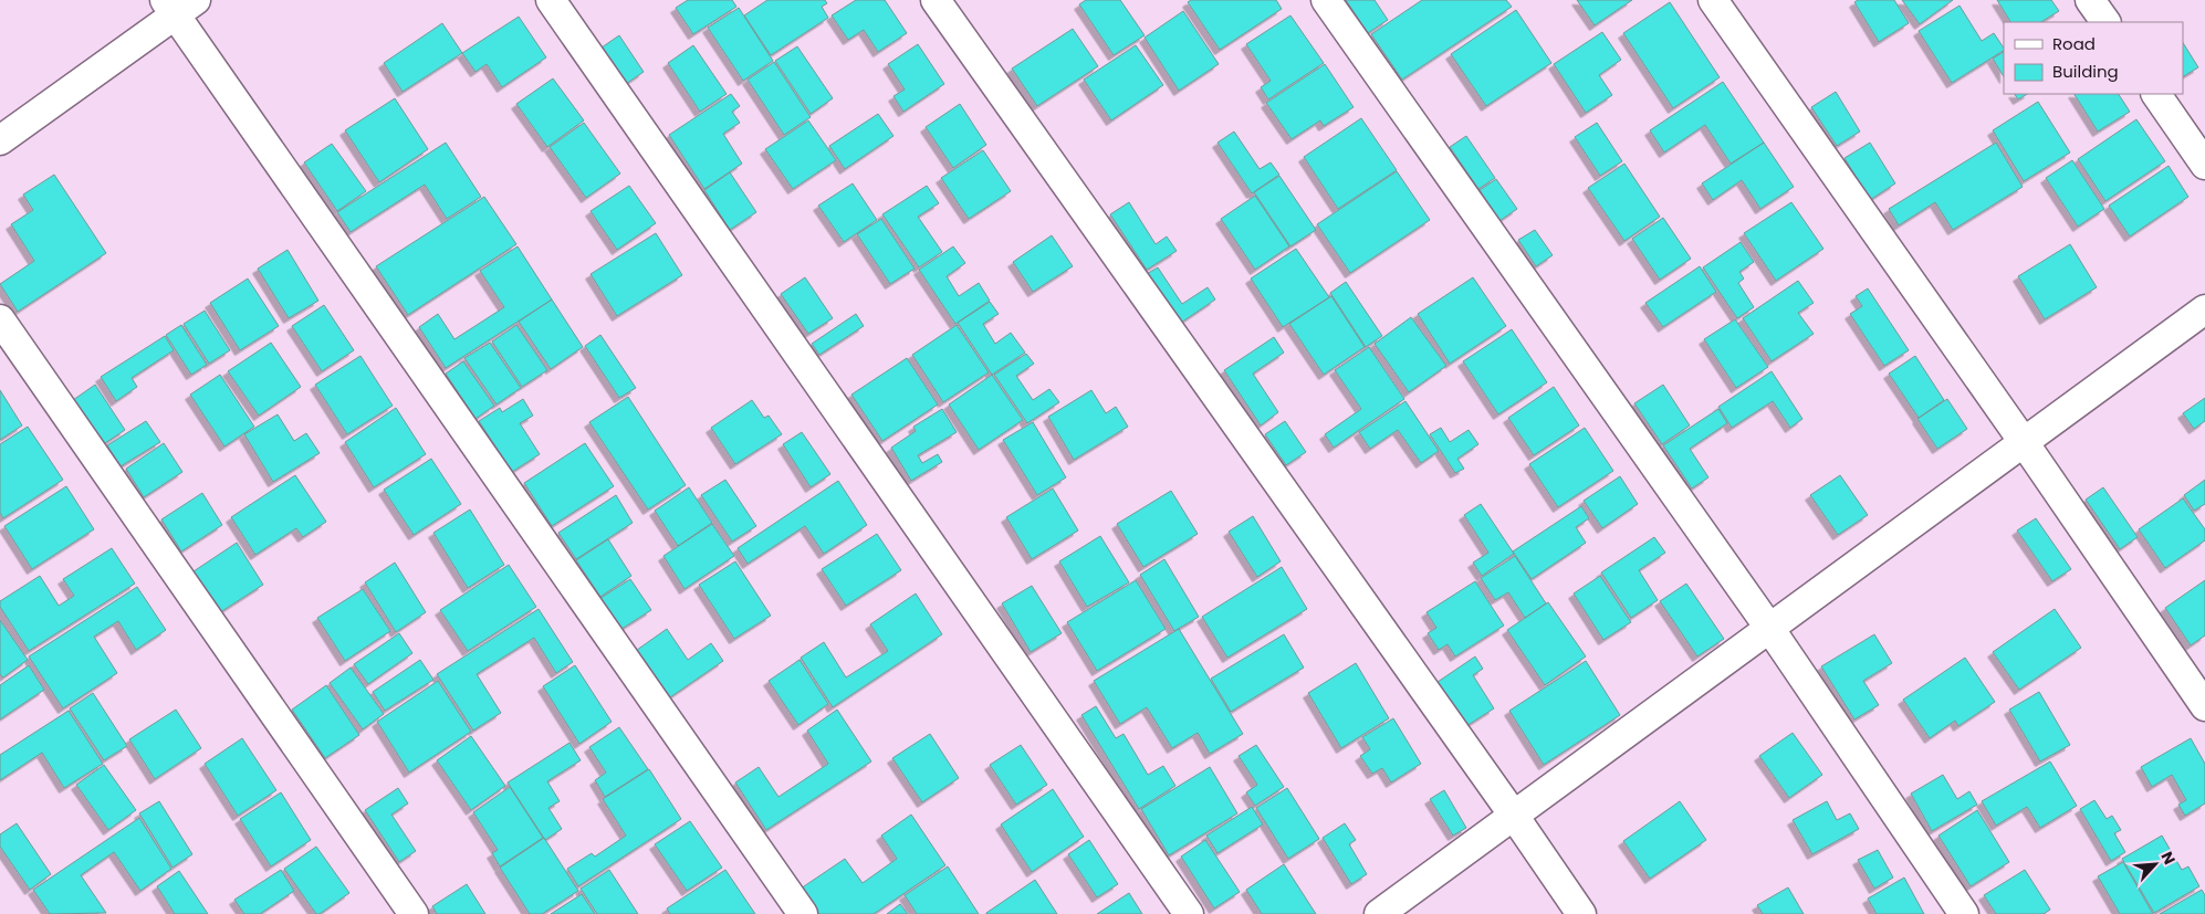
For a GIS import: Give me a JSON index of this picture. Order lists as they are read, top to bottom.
{
  "legend": ["Road", "Building"],
  "north": "top right"
}
